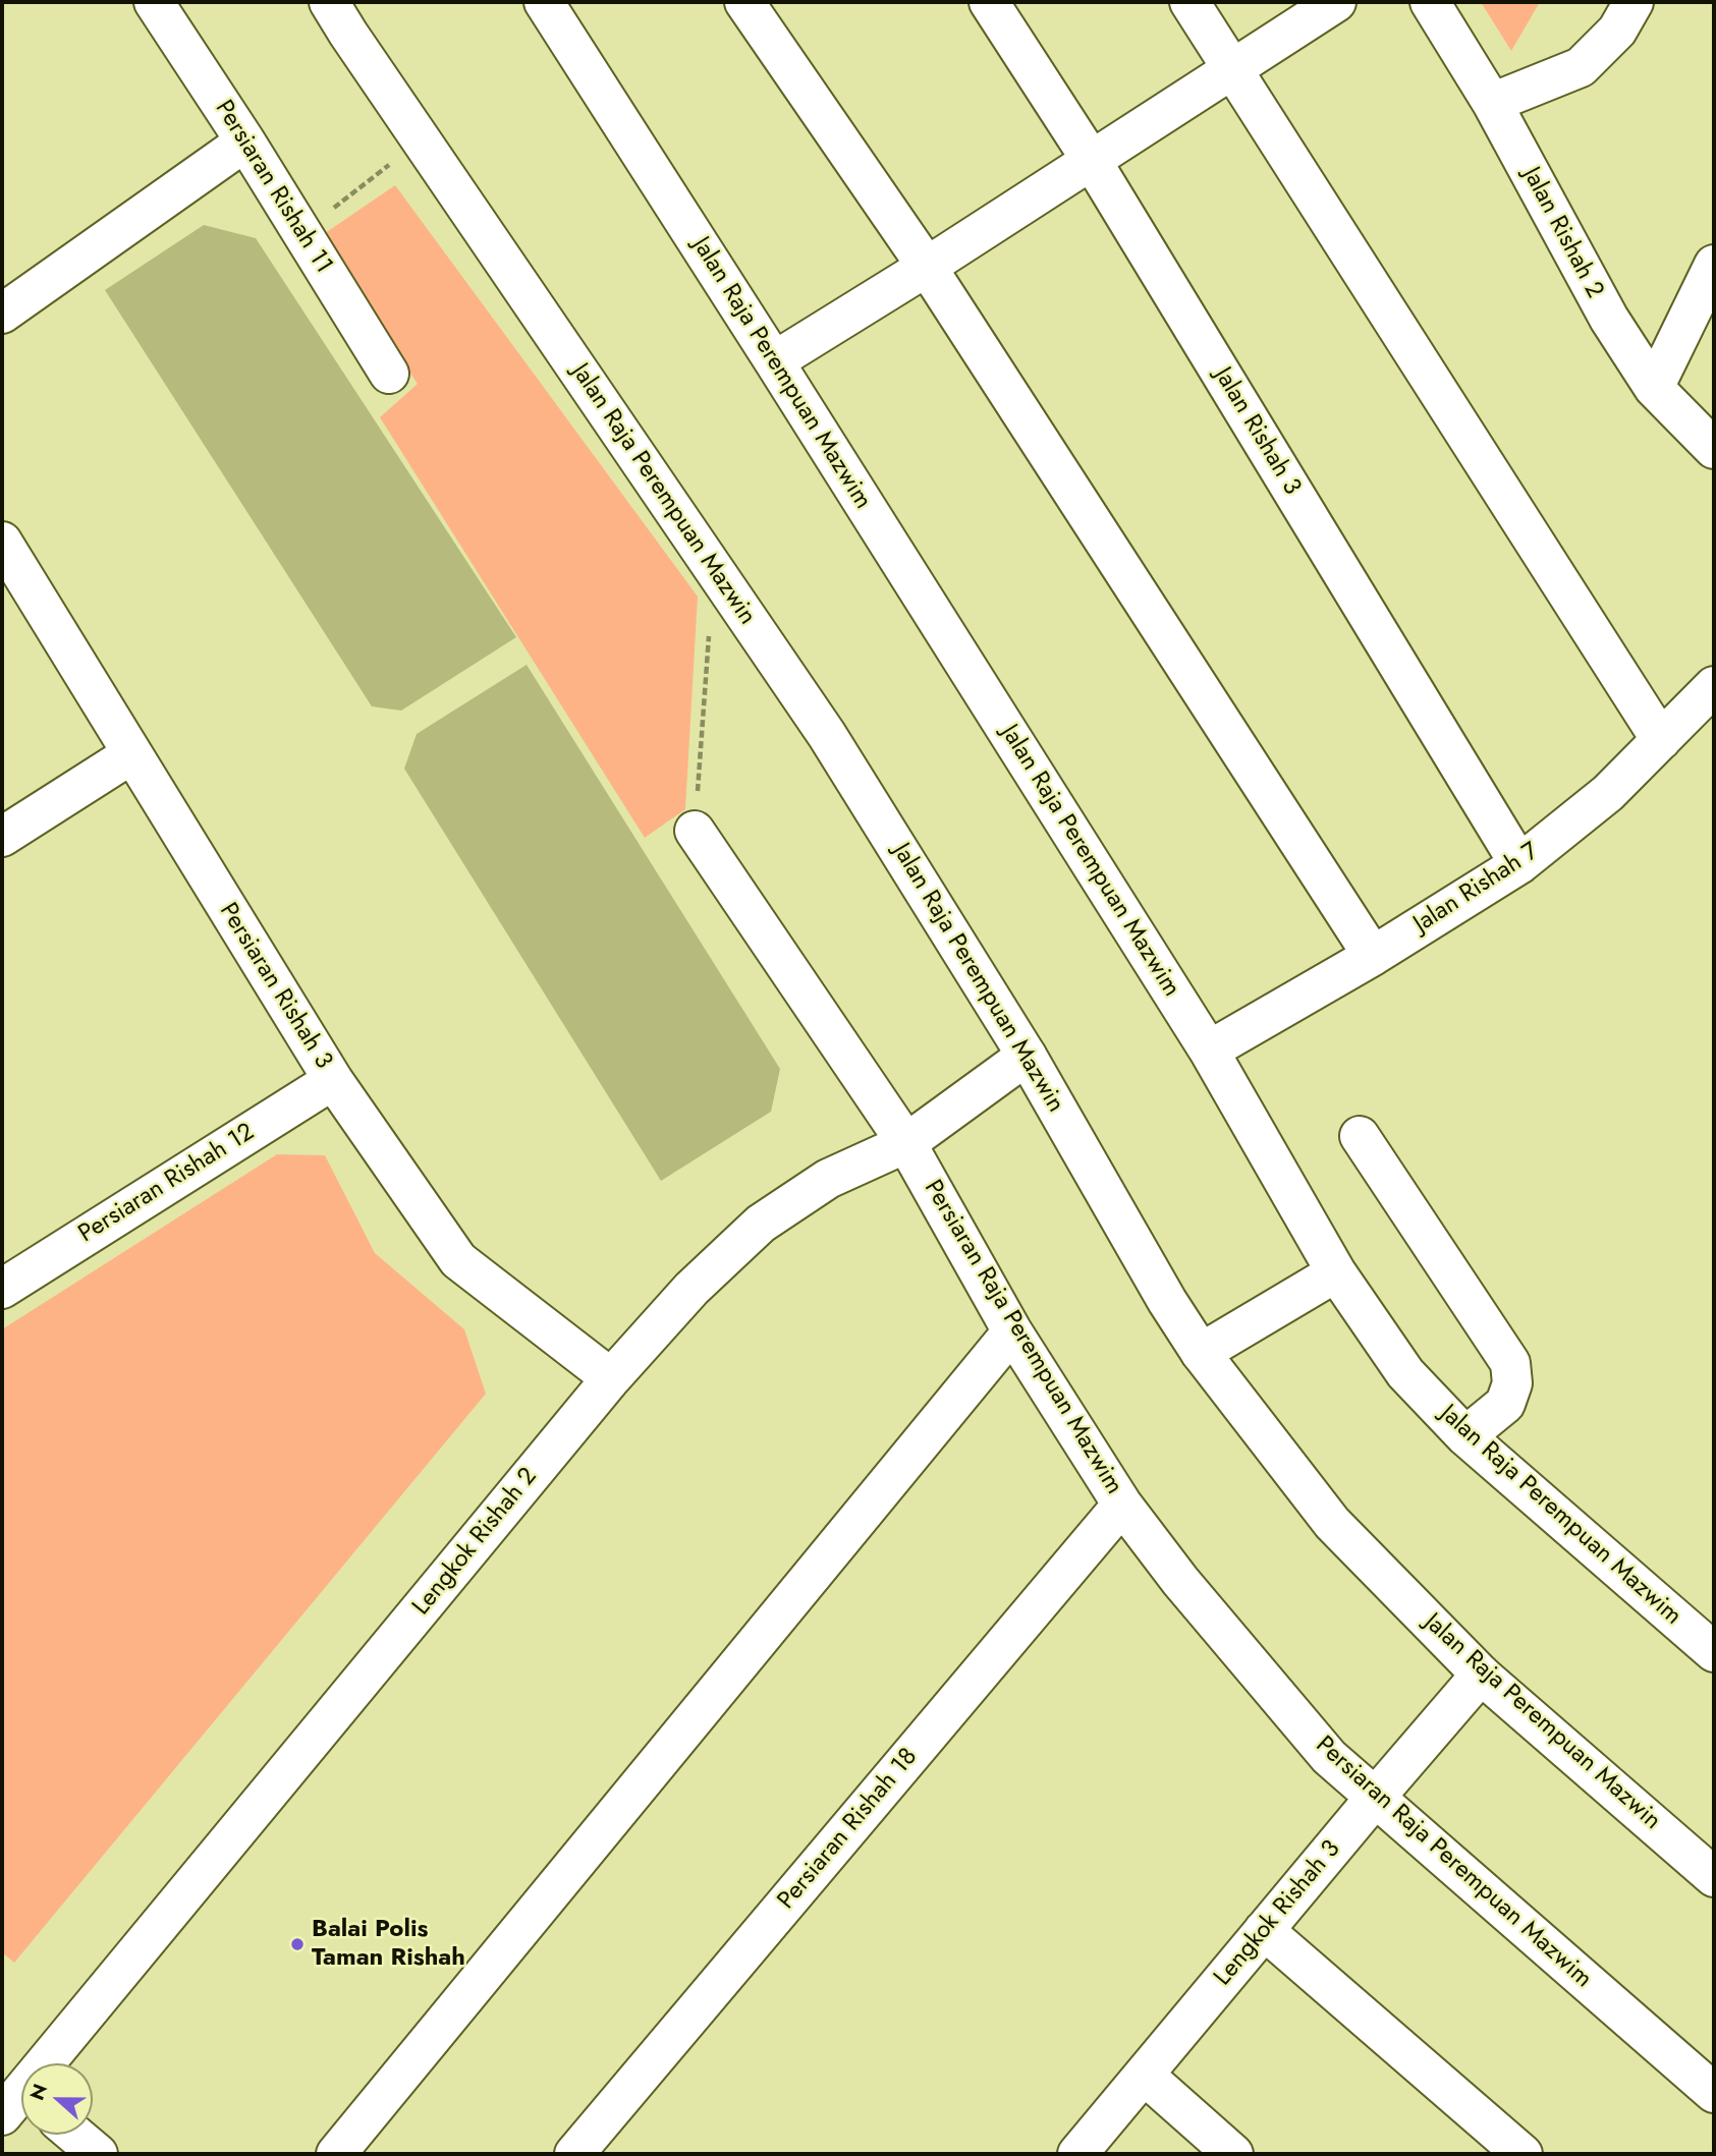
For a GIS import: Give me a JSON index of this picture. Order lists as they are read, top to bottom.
{
  "streets": {
    "street": [
      "Persiaran Rishah 11",
      "Jalan Rishah 2",
      "Jalan Raja Perempuan Mazwim",
      "Jalan Rishah 3",
      "Jalan Raja Perempuan Mazwin",
      "Jalan Rishah 7",
      "Persiaran Rishah 3",
      "Persiaran Rishah 12",
      "Persiaran Raja Perempuan Mazwim",
      "Lengkok Rishah 2",
      "Persiaran Rishah 18",
      "Lengkok Rishah 3"
    ]
  },
  "crossings": [
    ["Jalan Raja Perempuan Mazwim", "Jalan Rishah 7"],
    ["Jalan Rishah 3", "Jalan Rishah 7"],
    ["Jalan Raja Perempuan Mazwin", "Lengkok Rishah 2"],
    ["Jalan Raja Perempuan Mazwin", "Lengkok Rishah 3"],
    ["Persiaran Rishah 3", "Persiaran Rishah 12"],
    ["Persiaran Rishah 3", "Lengkok Rishah 2"],
    ["Persiaran Raja Perempuan Mazwim", "Lengkok Rishah 2"],
    ["Persiaran Raja Perempuan Mazwim", "Persiaran Rishah 18"],
    ["Persiaran Raja Perempuan Mazwim", "Lengkok Rishah 3"]
  ],
  "places": ["Balai Polis Taman Rishah"],
  "north": "left"
}
